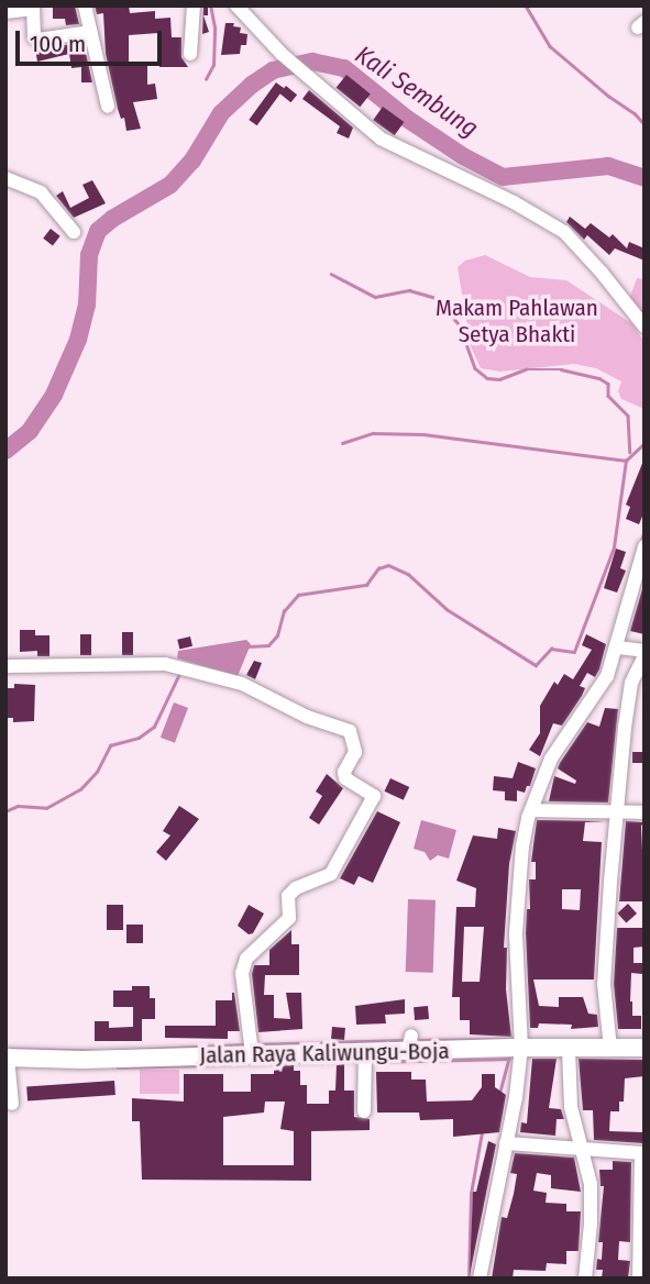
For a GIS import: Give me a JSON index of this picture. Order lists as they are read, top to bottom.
{
  "streets": {
    "main road": ["Jalan Raya Kaliwungu-Boja"]
  },
  "water": ["Kali Sembung"],
  "parks": ["Makam Pahlawan Setya Bhakti"],
  "scale_bar": "100 m"
}
